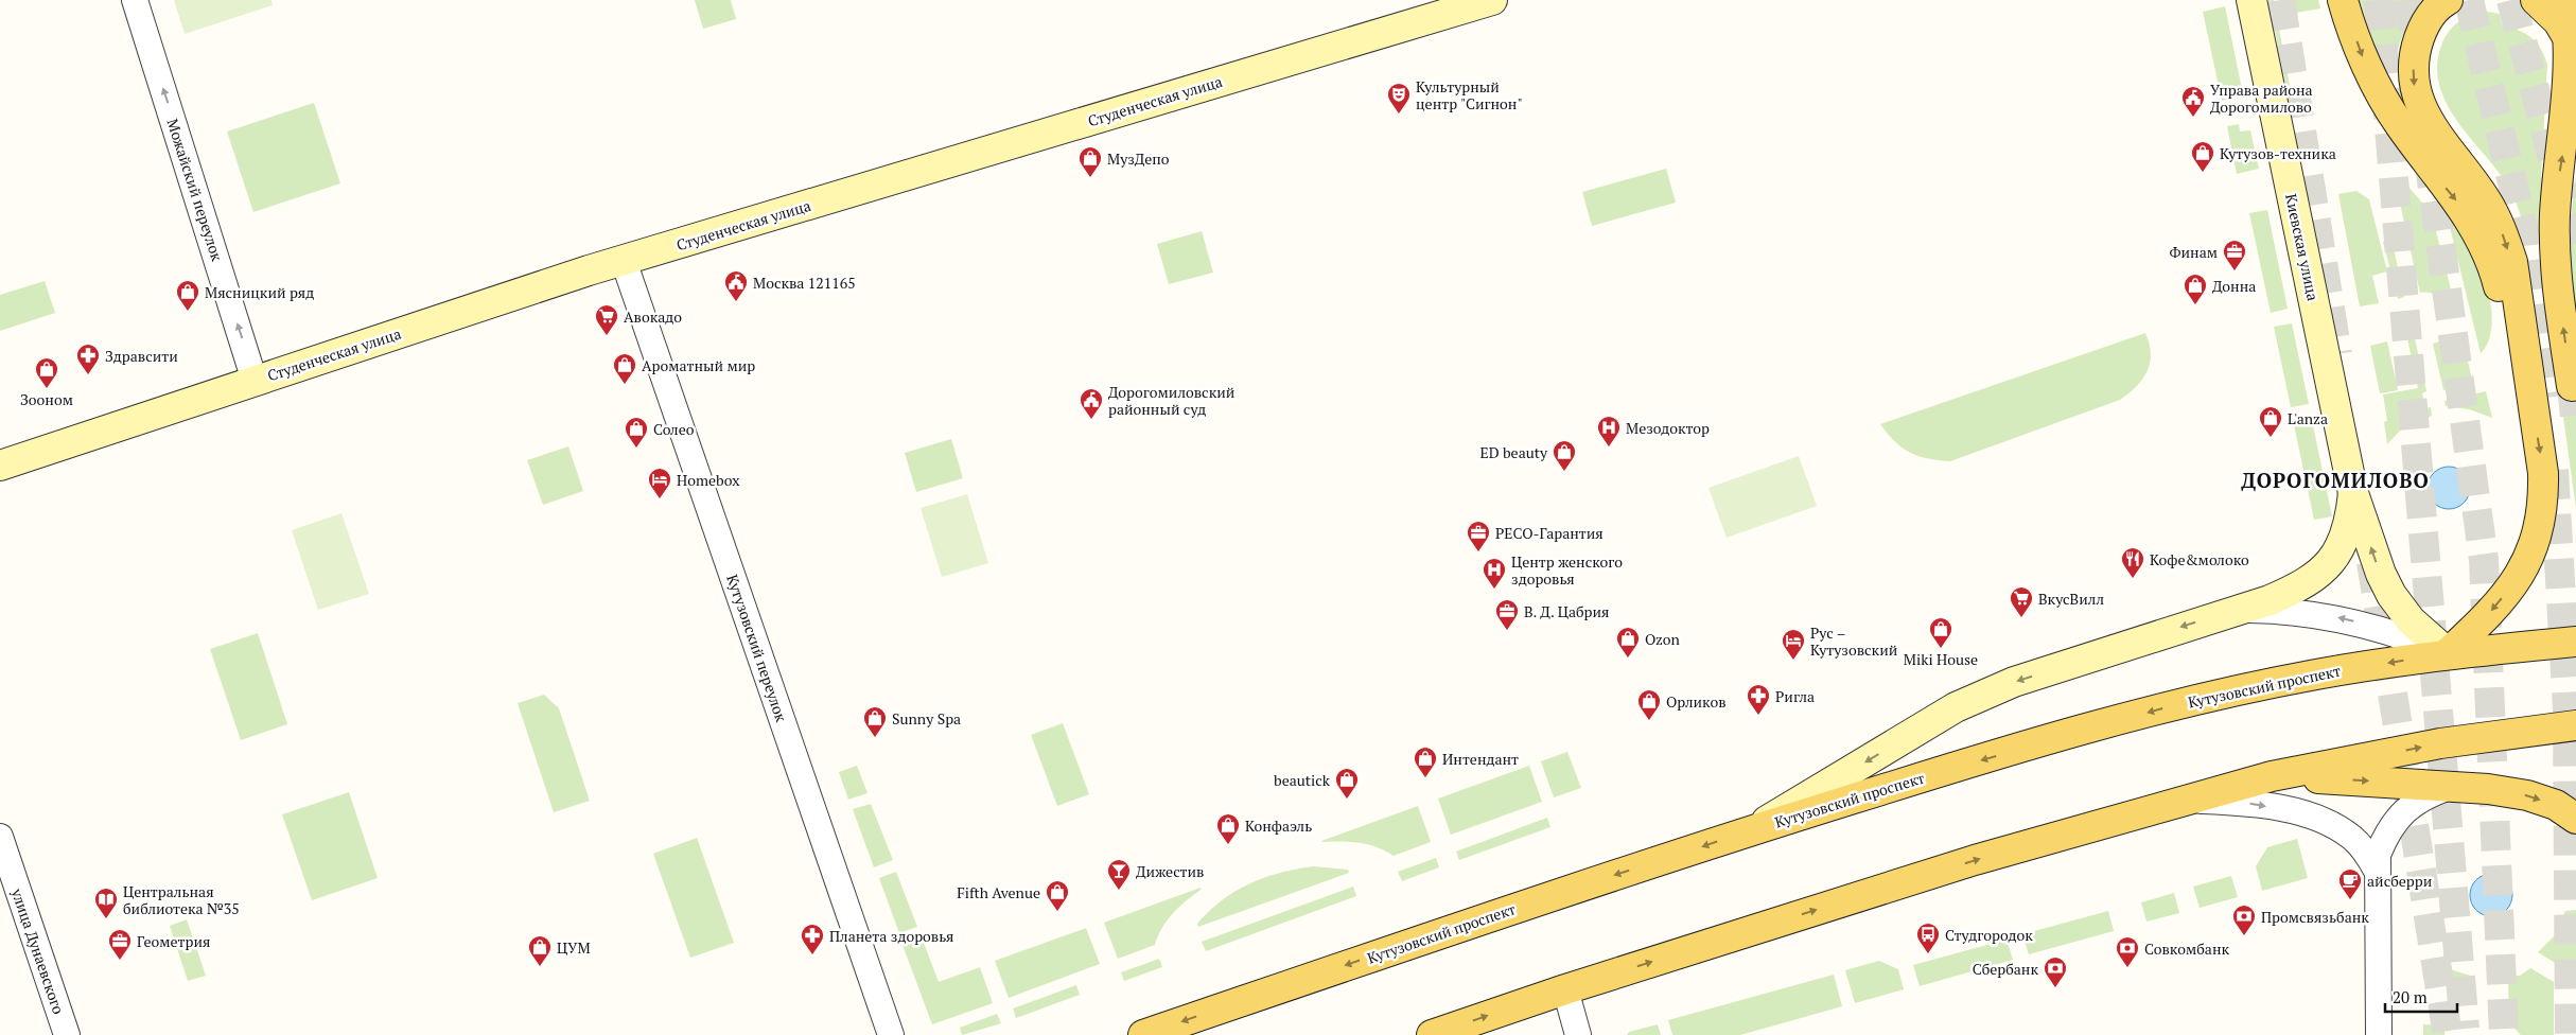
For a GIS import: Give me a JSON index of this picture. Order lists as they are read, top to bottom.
{
  "streets": {
    "main road": ["Кутузовский проспект"],
    "street": [
      "Студенческая улица",
      "Можайский переулок",
      "Киевская улица",
      "Кутузовский переулок",
      "улица Дунаевского"
    ]
  },
  "crossings": [
    ["Студенческая улица", "Можайский переулок"],
    ["Студенческая улица", "Кутузовский переулок"],
    ["Киевская улица", "Кутузовский проспект"]
  ],
  "one_way": ["Можайский переулок", "Киевская улица"],
  "districts": ["ДОРОГОМИЛОВО"],
  "places": {
    "theatre": ["Культурный центр \"Сигнон\""],
    "public building": ["Управа района Дорогомилово", "Москва 121165", "Дорогомиловский районный суд"],
    "shop": [
      "Кутузов-техника",
      "МузДепо",
      "Донна",
      "Мясницкий ряд",
      "Ароматный мир",
      "Зооном",
      "L'anza",
      "Солео",
      "ED beauty",
      "Miki House",
      "Ozon",
      "Орликов",
      "Sunny Spa",
      "Интендант",
      "beautick",
      "Конфаэль",
      "Fifth Avenue",
      "ЦУМ"
    ],
    "office": [
      "Финам",
      "РЕСО-Гарантия",
      "В. Д. Цабрия",
      "Геометрия"
    ],
    "supermarket": ["Авокадо", "ВкусВилл"],
    "pharmacy": ["Здравсити", "Ригла", "Планета здоровья"],
    "hospital": ["Мезодоктор", "Центр женского здоровья"],
    "hotel": ["Homebox", "Рус – Кутузовский"],
    "restaurant": ["Кофе&молоко"],
    "bar": ["Дижестив"],
    "cafe": ["айсберри"],
    "library": ["Центральная библиотека №35"],
    "bank": ["Промсвязьбанк", "Совкомбанк", "Сбербанк"],
    "bus stop": ["Студгородок"]
  },
  "scale_bar": "20 m"
}
